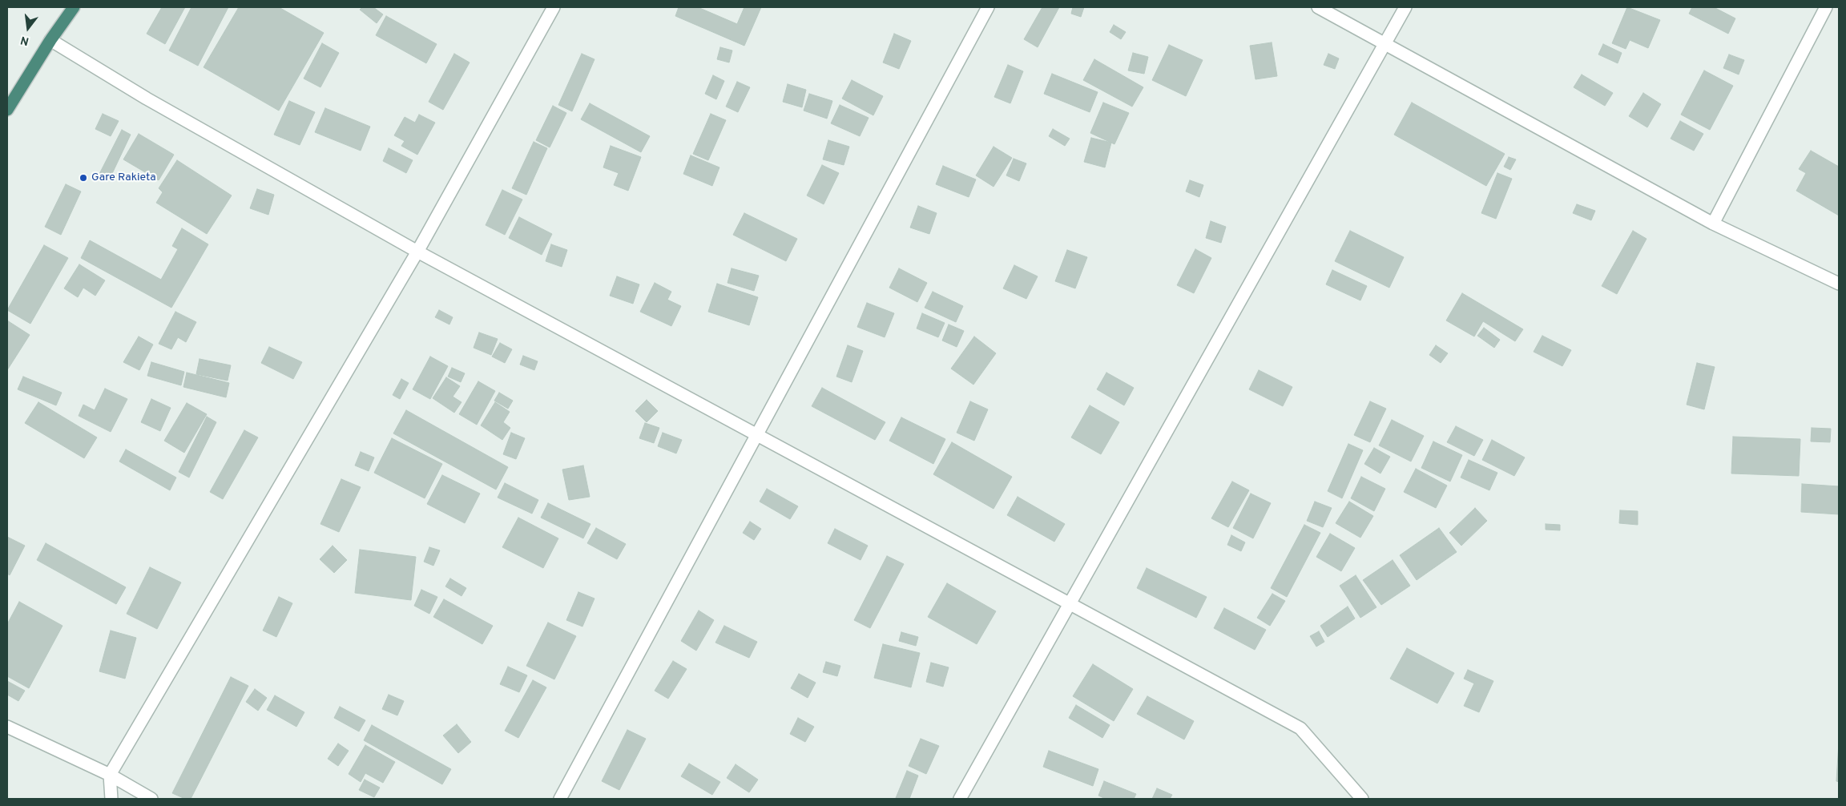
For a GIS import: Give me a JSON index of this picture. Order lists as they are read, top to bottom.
{
  "places": ["Gare Rakieta"],
  "north": "bottom"
}
